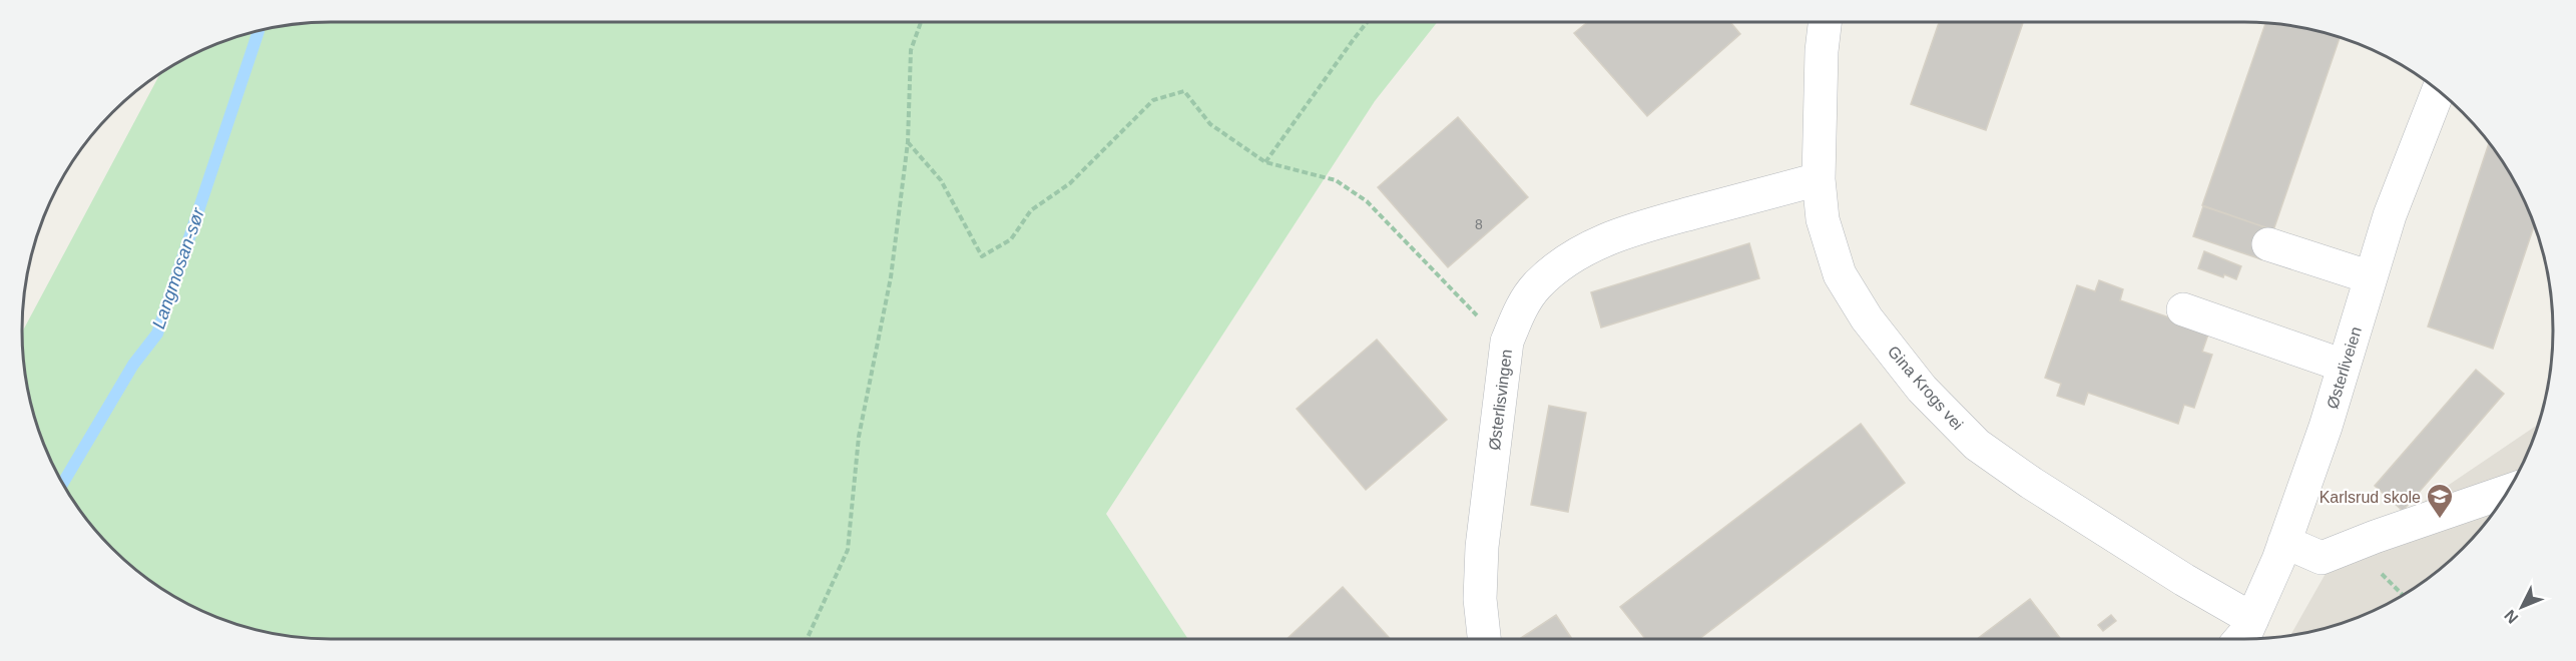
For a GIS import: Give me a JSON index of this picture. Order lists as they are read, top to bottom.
{
  "streets": {
    "street": ["Østerliveien", "Gina Krogs vei", "Østerlisvingen"]
  },
  "crossings": [
    ["Østerliveien", "Gina Krogs vei"],
    ["Gina Krogs vei", "Østerlisvingen"]
  ],
  "water": ["Langmosan-sør"],
  "places": {
    "school or university": ["Karlsrud skole"]
  },
  "house_numbers": ["8"],
  "north": "bottom left"
}
